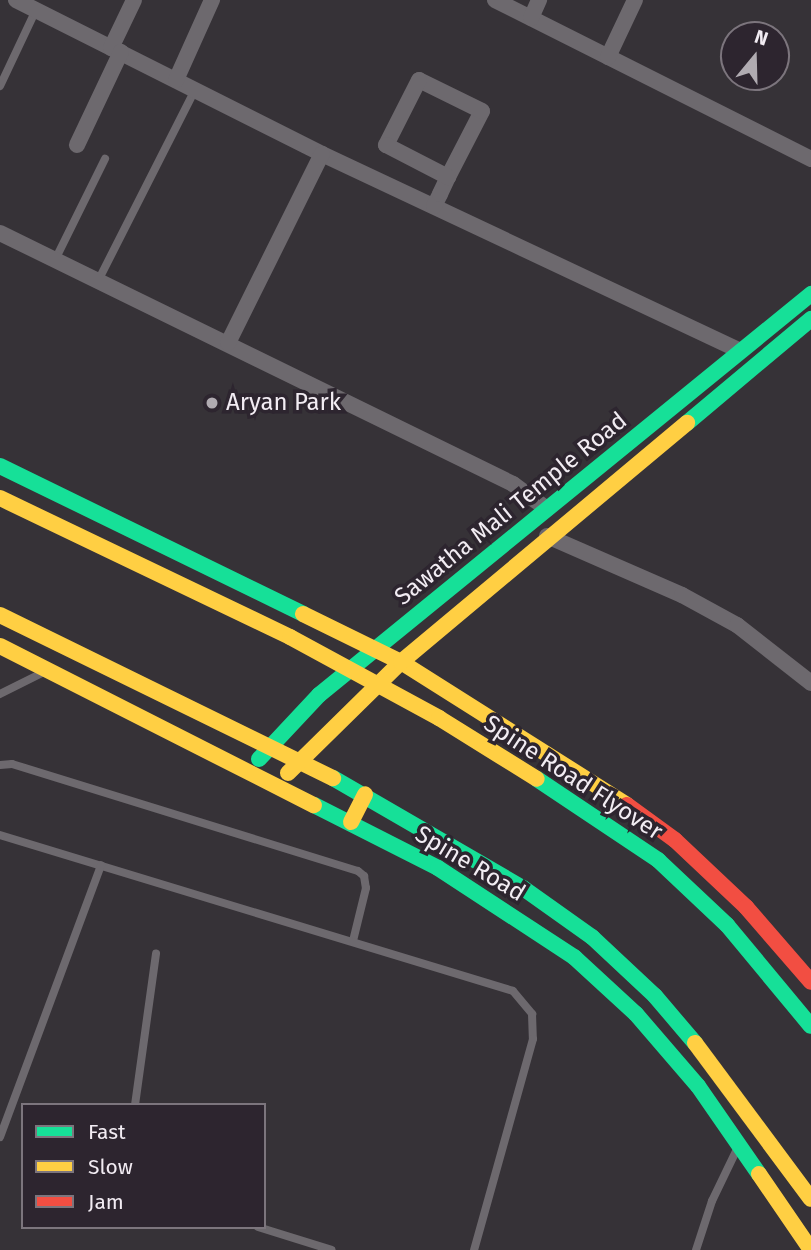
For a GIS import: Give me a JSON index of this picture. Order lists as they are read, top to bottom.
{
  "streets": {
    "street": ["Sawatha Mali Temple Road", "Spine Road Flyover", "Spine Road"]
  },
  "crossings": [
    ["Sawatha Mali Temple Road", "Spine Road Flyover"],
    ["Sawatha Mali Temple Road", "Spine Road"]
  ],
  "places": ["Aryan Park"],
  "legend": ["Fast", "Slow", "Jam"],
  "north": "top"
}
